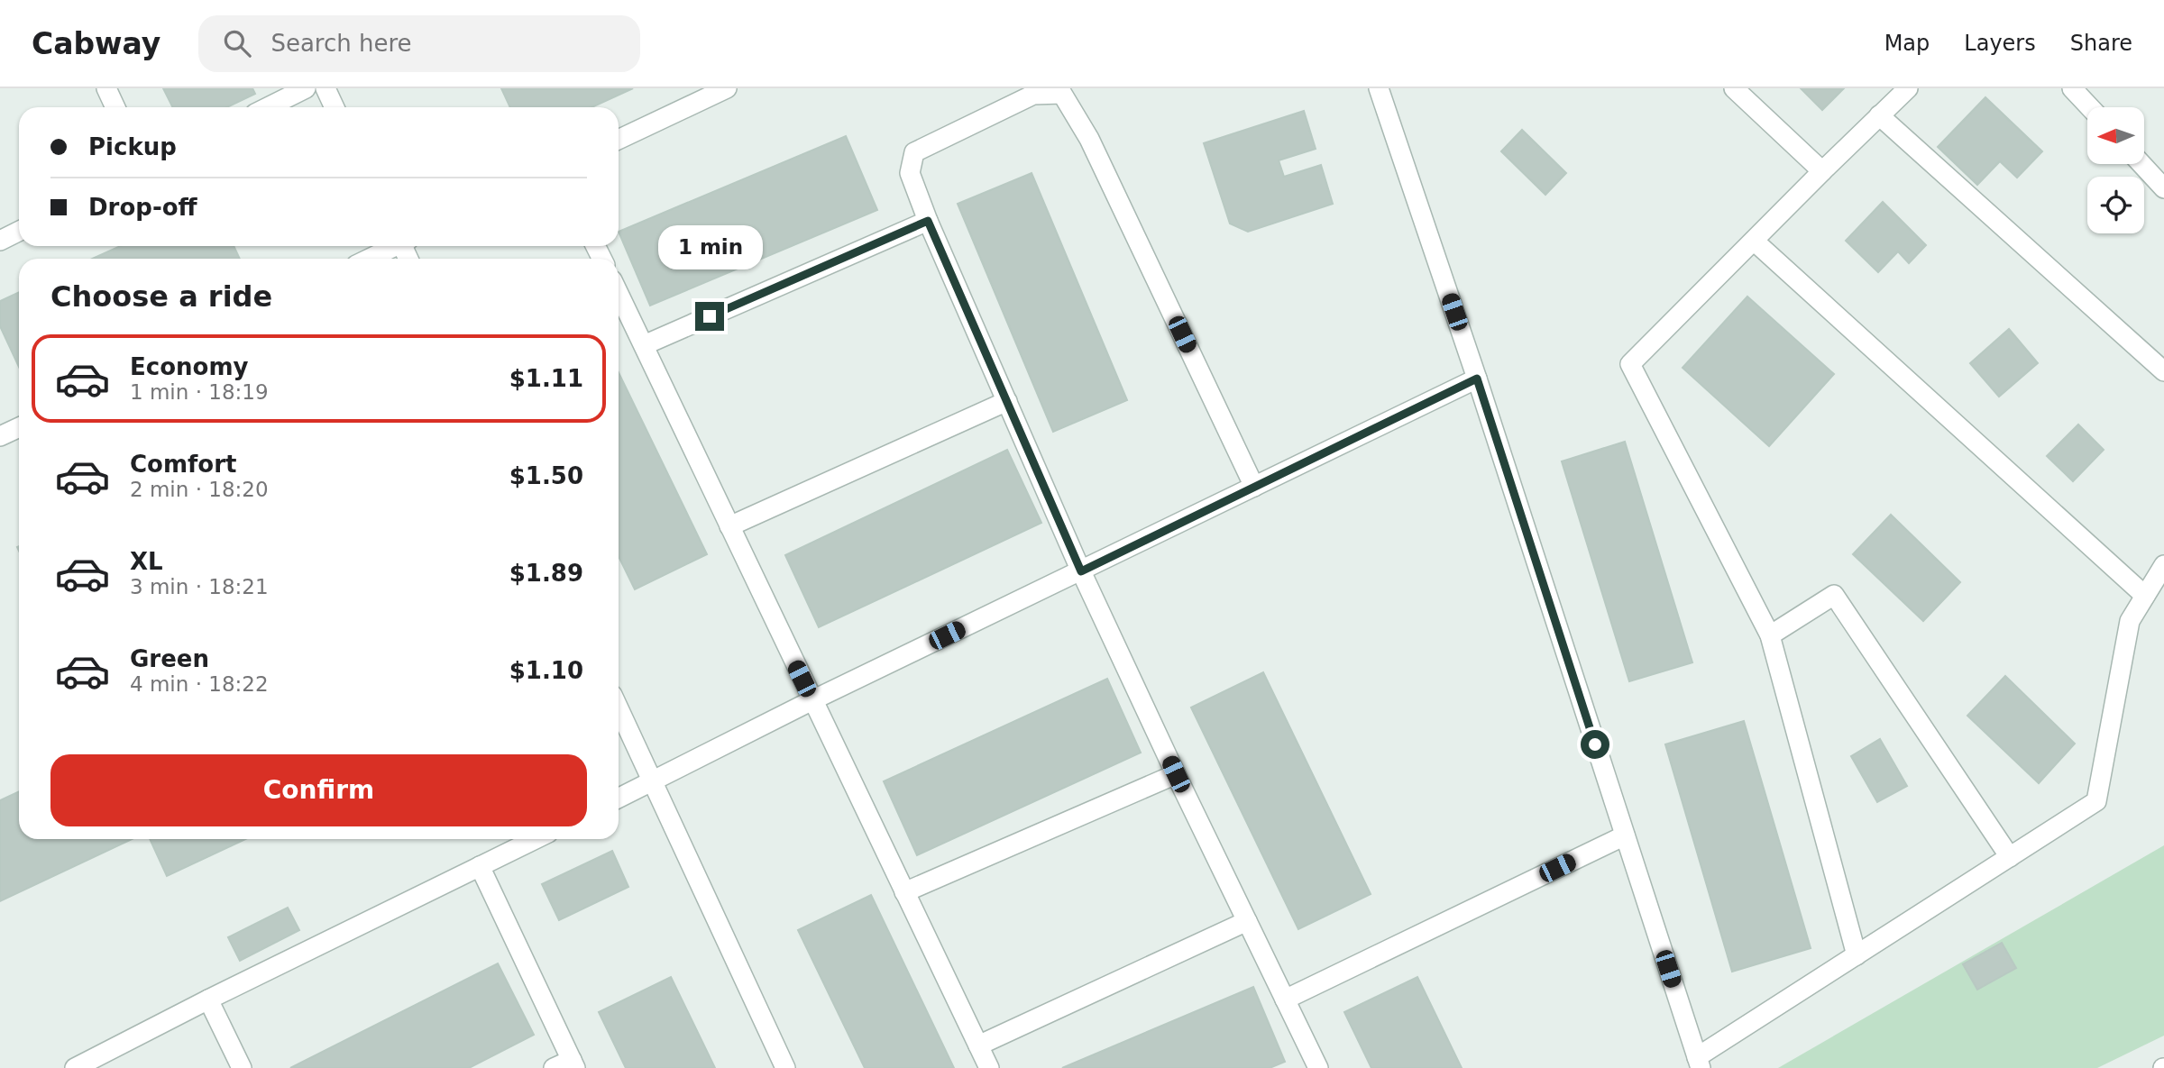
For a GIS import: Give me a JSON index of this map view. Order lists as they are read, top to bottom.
{
  "north": "left",
  "page": {
    "header": "Cabway",
    "search": "Search here",
    "nav": ["Map", "Layers", "Share"],
    "banner": ["Pickup", "Drop-off"],
    "bubble": "1 min",
    "heading": "Choose a ride",
    "list": [
      {
        "name": "Economy",
        "note": "1 min · 18:19",
        "value": "$1.11"
      },
      {
        "name": "Comfort",
        "note": "2 min · 18:20",
        "value": "$1.50"
      },
      {
        "name": "XL",
        "note": "3 min · 18:21",
        "value": "$1.89"
      },
      {
        "name": "Green",
        "note": "4 min · 18:22",
        "value": "$1.10"
      }
    ],
    "buttons": "Confirm"
  }
}
